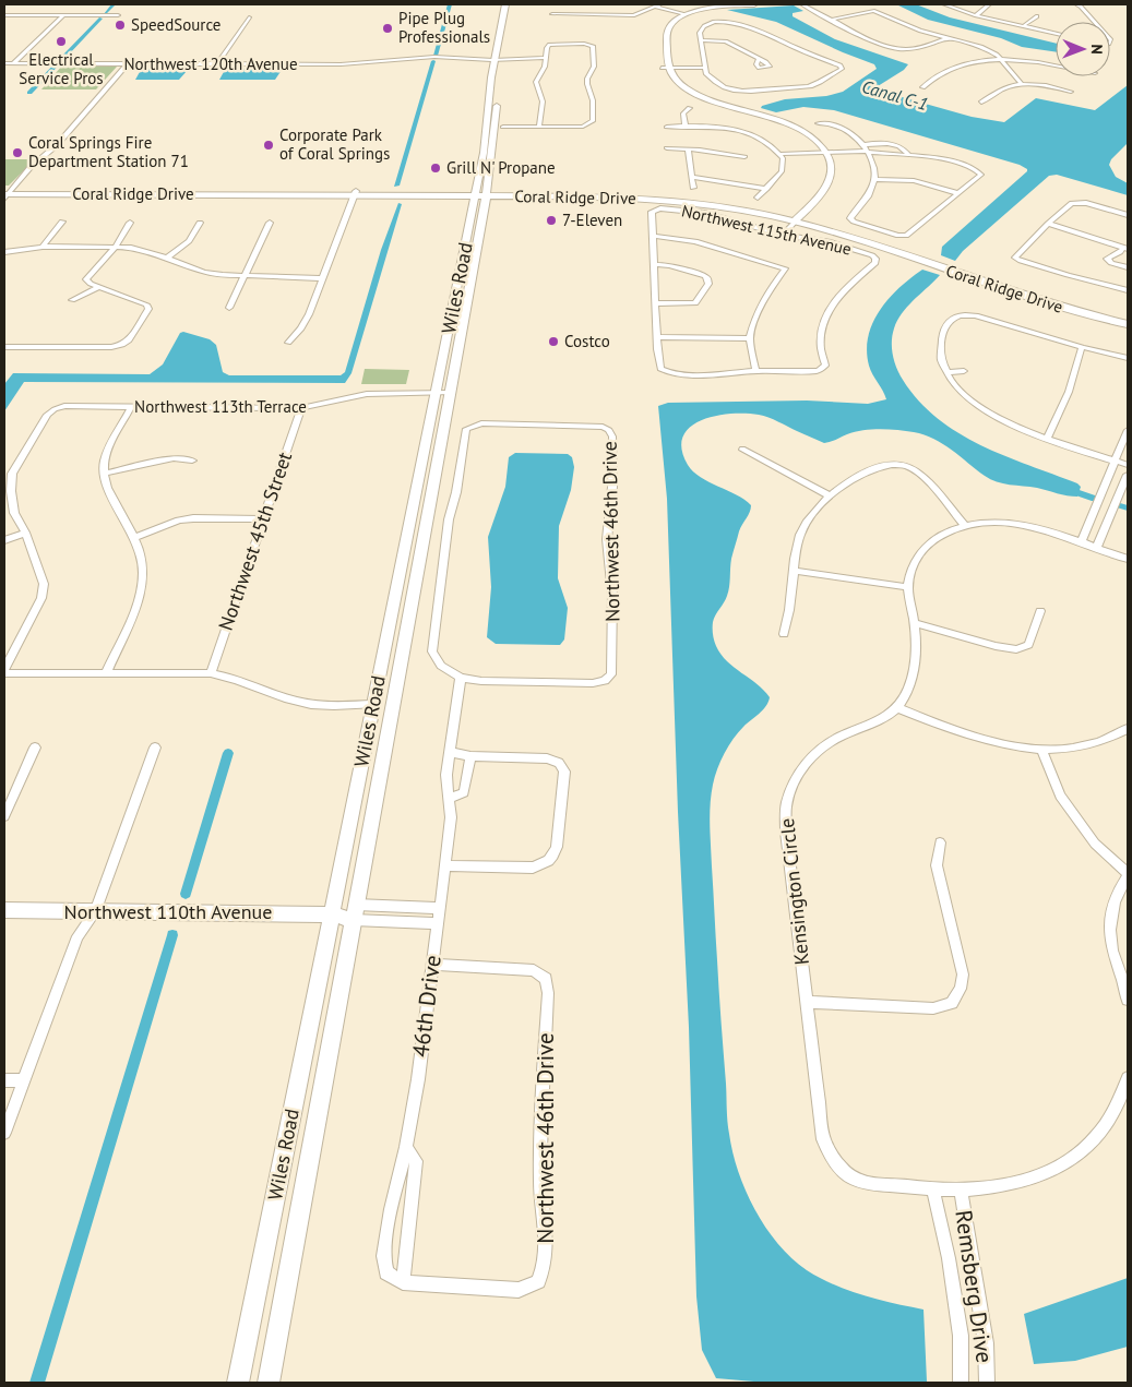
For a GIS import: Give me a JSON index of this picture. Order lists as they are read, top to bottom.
{
  "streets": {
    "main road": ["Coral Ridge Drive", "Wiles Road", "Northwest 110th Avenue"],
    "street": [
      "Northwest 120th Avenue",
      "Northwest 115th Avenue",
      "Northwest 113th Terrace",
      "Northwest 46th Drive",
      "Northwest 45th Street",
      "Kensington Circle",
      "46th Drive",
      "Remsberg Drive"
    ]
  },
  "crossings": [
    ["Northwest 120th Avenue", "Wiles Road"],
    ["Coral Ridge Drive", "Wiles Road"],
    ["Wiles Road", "Northwest 113th Terrace"],
    ["Wiles Road", "Northwest 110th Avenue"],
    ["Northwest 113th Terrace", "Northwest 45th Street"],
    ["Northwest 46th Drive", "46th Drive"],
    ["Kensington Circle", "Remsberg Drive"]
  ],
  "water": ["Canal C-1"],
  "places": [
    "SpeedSource",
    "Pipe Plug Professionals",
    "Electrical Service Pros",
    "Corporate Park of Coral Springs",
    "Coral Springs Fire Department Station 71",
    "Grill N' Propane",
    "7-Eleven",
    "Costco"
  ],
  "north": "right"
}
